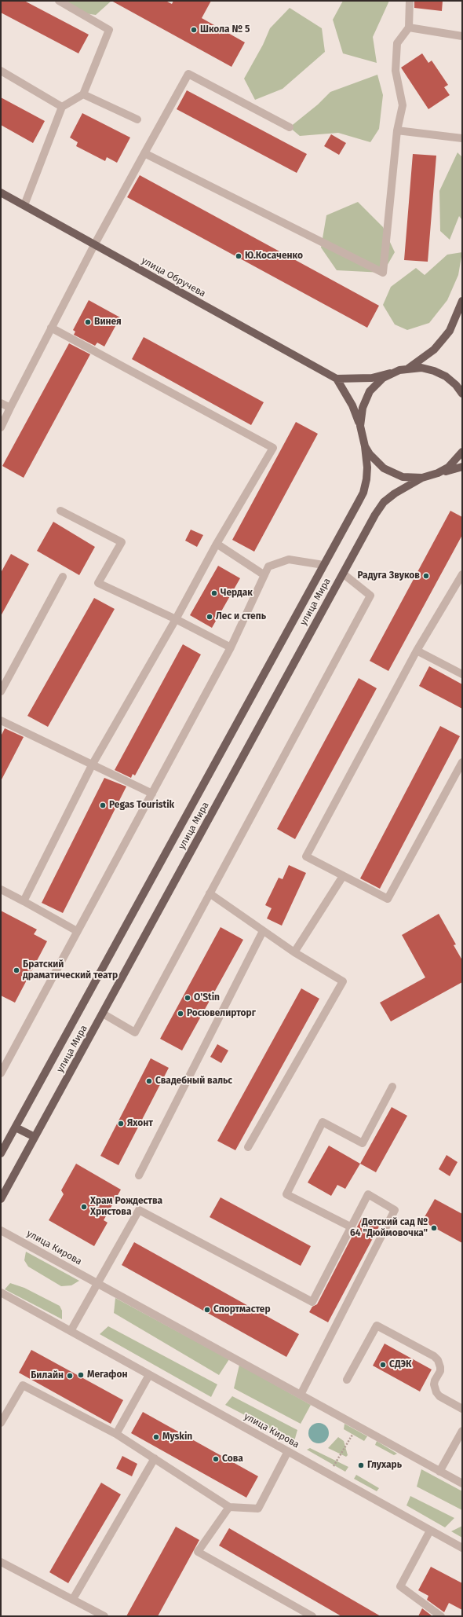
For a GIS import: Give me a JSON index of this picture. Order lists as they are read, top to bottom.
{
  "streets": {
    "main road": ["улица Обручева", "улица Мира"],
    "street": ["улица Кирова"]
  },
  "places": [
    "Школа № 5",
    "Ю.Косаченко",
    "Винея",
    "Радуга Звуков",
    "Чердак",
    "Лес и степь",
    "Pegas Touristik",
    "Братский драматический театр",
    "O'Stin",
    "Росювелирторг",
    "Свадебный вальс",
    "Яхонт",
    "Храм Рождества Христова",
    "Детский сад № 64 \"Дюймовочка\"",
    "Спортмастер",
    "СДЭК",
    "Мегафон",
    "Билайн",
    "Myskin",
    "Сова",
    "Глухарь"
  ]
}
